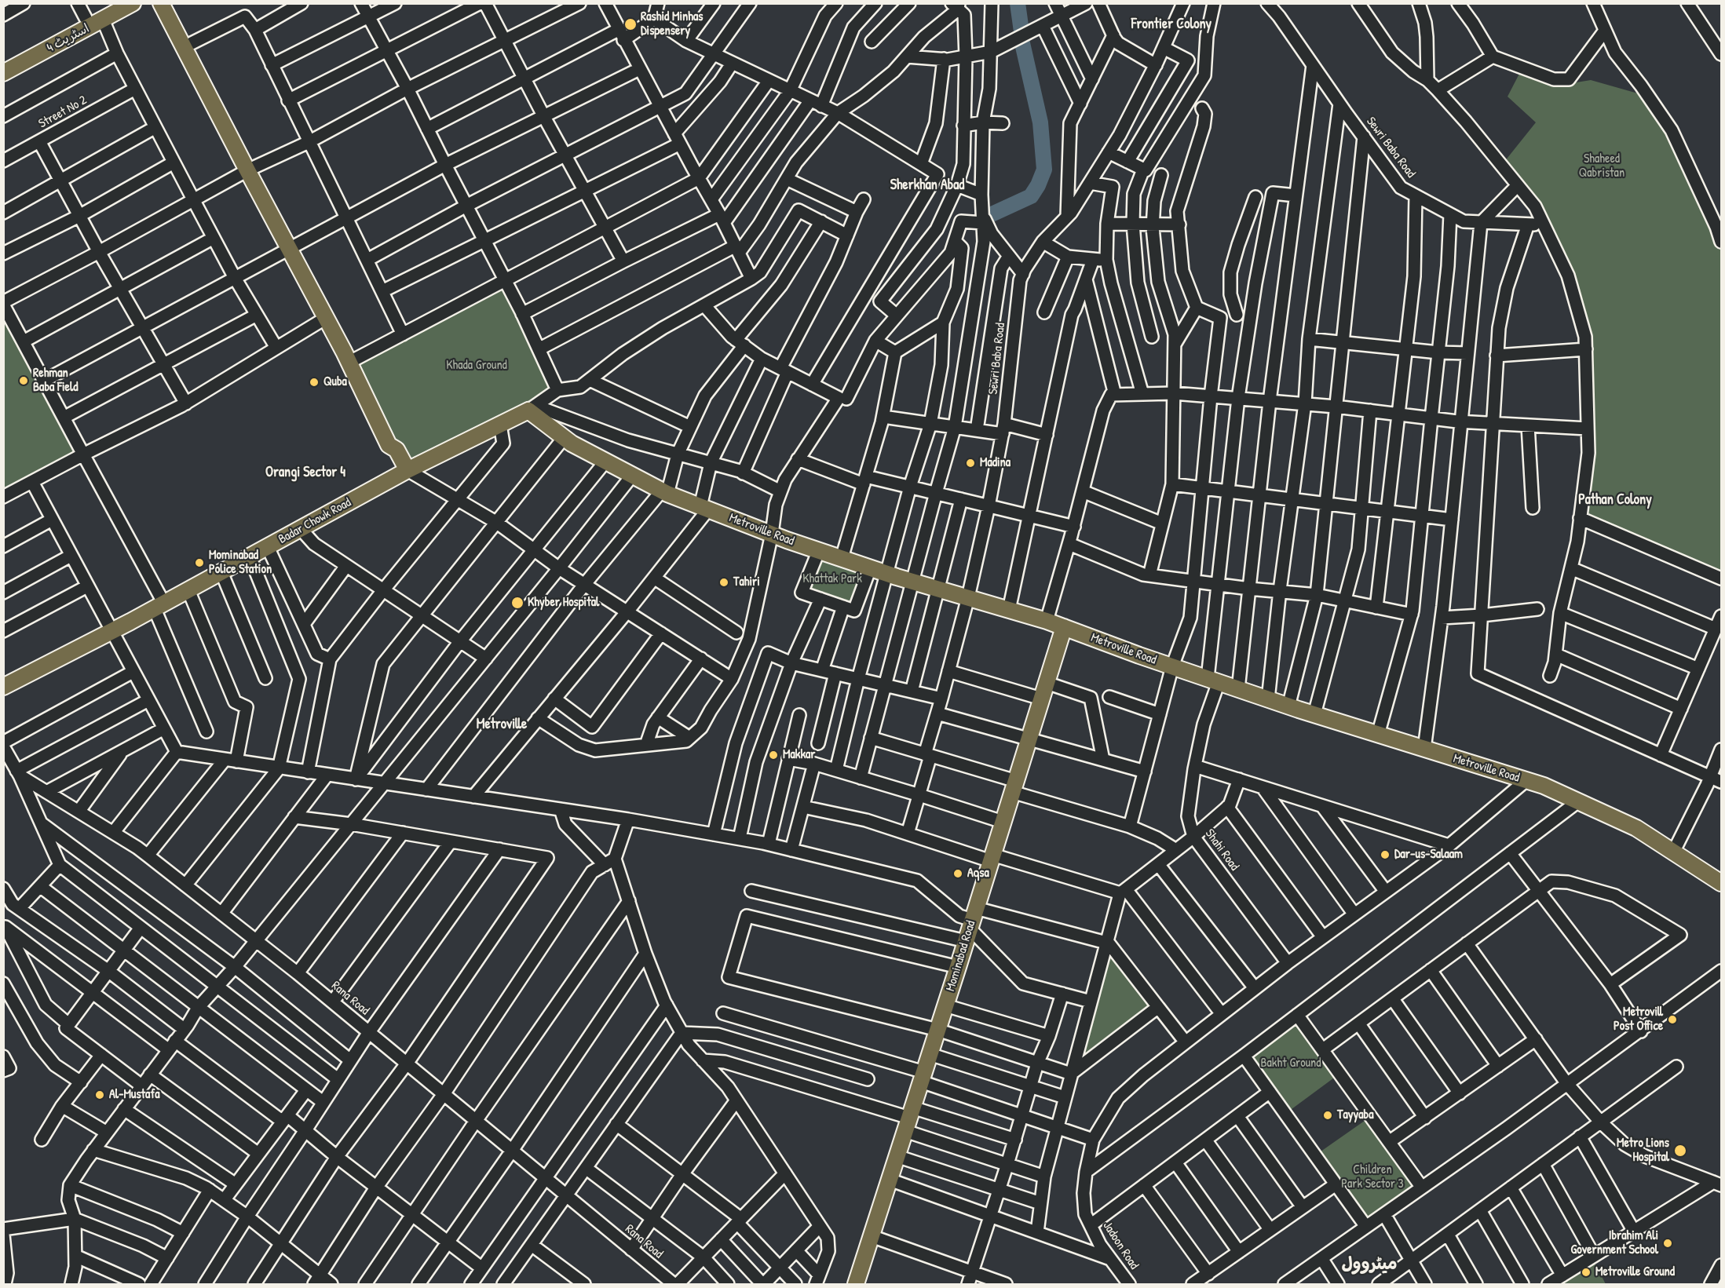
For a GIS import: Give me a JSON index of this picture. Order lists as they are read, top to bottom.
{
  "streets": {
    "main road": [
      "اسٹریٹ 4",
      "Badar Chowk Road",
      "Metroville Road",
      "Mominabad Road"
    ],
    "street": [
      "Street No 2",
      "Sewri Baba Road",
      "Shahi Road",
      "Rana Road",
      "Jadoon Road"
    ]
  },
  "crossings": [
    ["Sewri Baba Road", "Metroville Road"],
    ["Badar Chowk Road", "Metroville Road"],
    ["Metroville Road", "Shahi Road"],
    ["Metroville Road", "Mominabad Road"],
    ["Metroville Road", "Jadoon Road"],
    ["Shahi Road", "Jadoon Road"]
  ],
  "districts": [
    "Frontier Colony",
    "Sherkhan Abad",
    "Orangi Sector 4",
    "Pathan Colony",
    "Metroville",
    "میٹروول"
  ],
  "parks": [
    "Shaheed Qabristan",
    "Khada Ground",
    "Khattak Park",
    "Bakht Ground",
    "Children Park Sector 3"
  ],
  "places": [
    "Rashid Minhas Dispensery",
    "Rehman Baba Field",
    "Quba",
    "Madina",
    "Mominabad Police Station",
    "Tahiri",
    "Khyber Hospital",
    "Makkar",
    "Dar-us-Salaam",
    "Aqsa",
    "Metrovill Post Office",
    "Al-Mustafa",
    "Tayyaba",
    "Metro Lions Hospital",
    "Ibrahim Ali Government School",
    "Metroville Ground"
  ]
}
